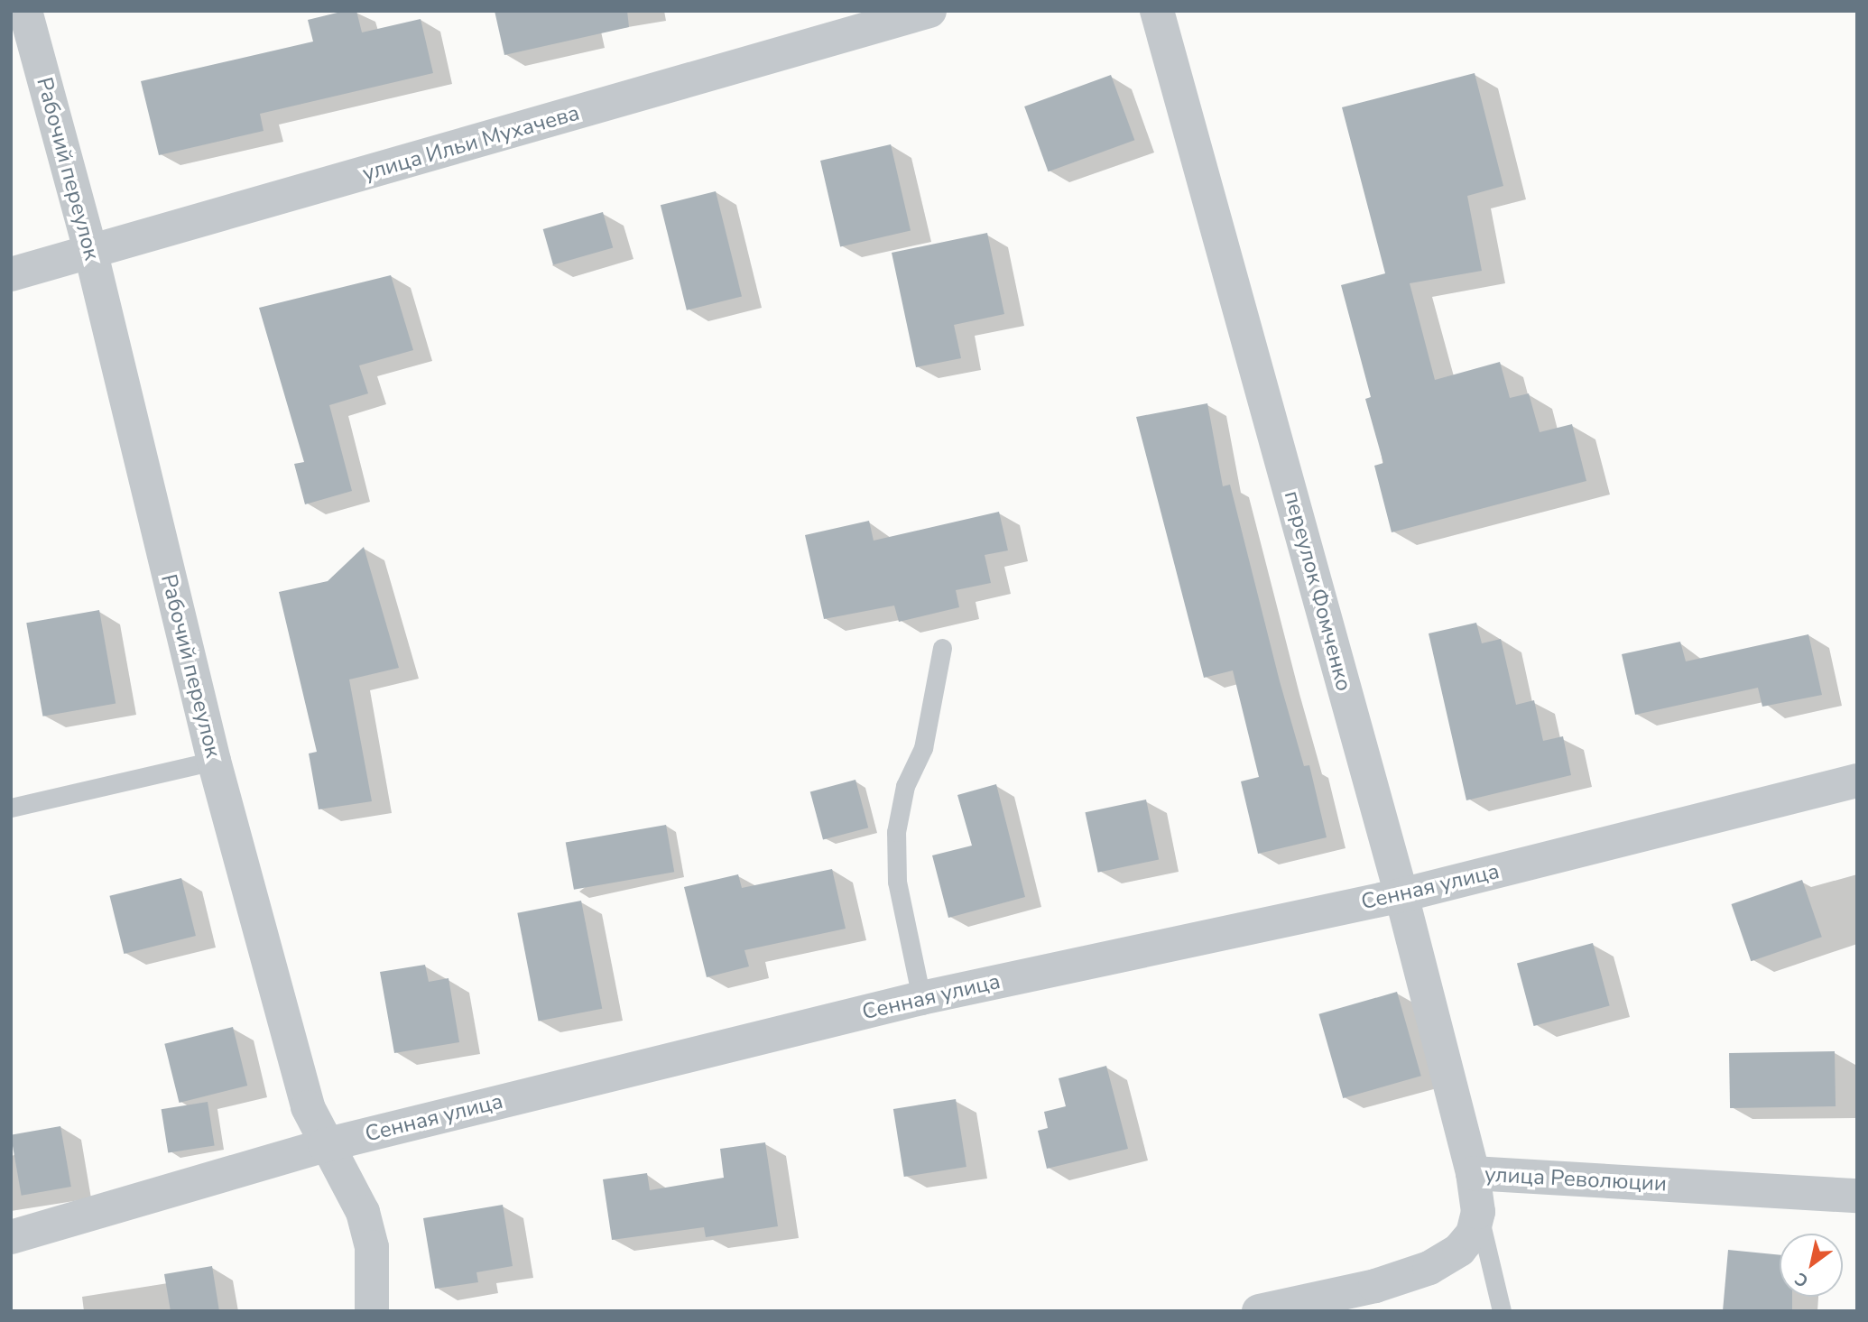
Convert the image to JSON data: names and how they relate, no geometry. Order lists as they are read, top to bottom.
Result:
{
  "streets": {
    "street": [
      "улица Ильи Мухачева",
      "Рабочий переулок",
      "переулок Фомченко",
      "Сенная улица",
      "улица Революции"
    ]
  },
  "crossings": [
    ["улица Ильи Мухачева", "Рабочий переулок"],
    ["Рабочий переулок", "Сенная улица"],
    ["переулок Фомченко", "Сенная улица"],
    ["переулок Фомченко", "улица Революции"]
  ],
  "north": "bottom left"
}
